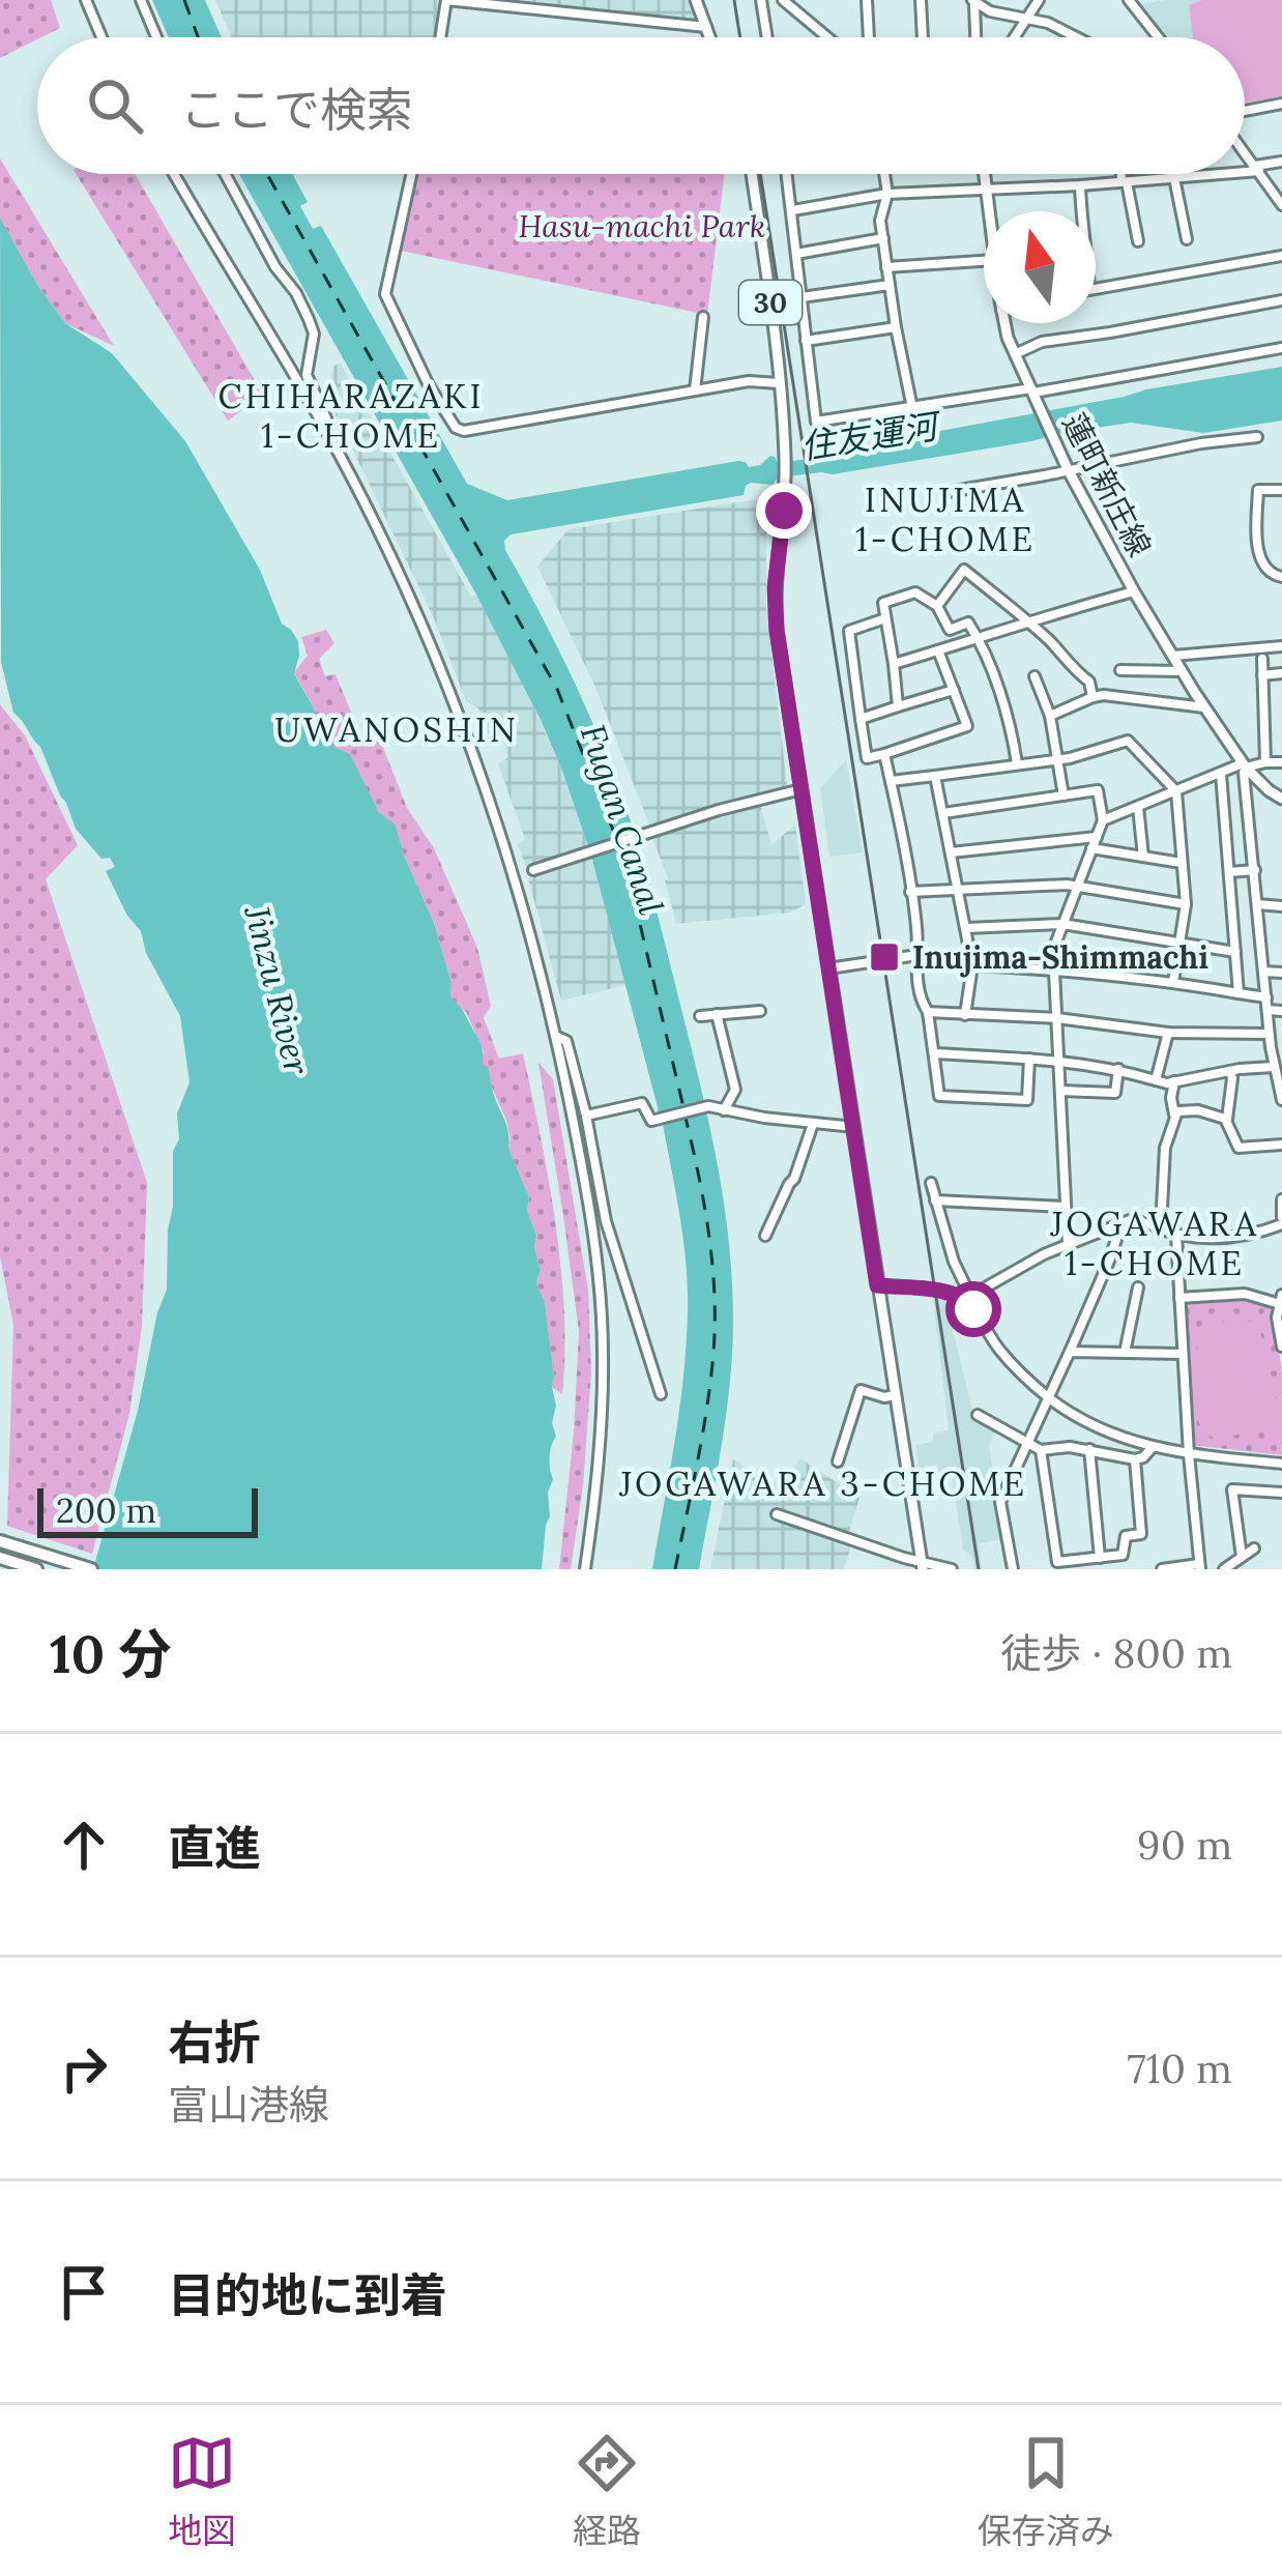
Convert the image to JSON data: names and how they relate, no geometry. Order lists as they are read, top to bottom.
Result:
{
  "streets": {
    "main road": ["30", "蓮町新庄線"]
  },
  "districts": [
    "CHIHARAZAKI 1-CHOME",
    "INUJIMA 1-CHOME",
    "UWANOSHIN",
    "JOGAWARA 1-CHOME",
    "JOGAWARA 3-CHOME"
  ],
  "water": ["住友運河", "Fugan Canal", "Jinzu River"],
  "parks": ["Hasu-machi Park"],
  "places": {
    "transit": ["Inujima-Shimmachi"]
  },
  "scale_bar": "200 m",
  "north": "top",
  "page": {
    "search": "ここで検索",
    "scale": "200 m",
    "heading": ["10 分", "徒歩 · 800 m"],
    "list": [
      ["直進", "90 m"],
      ["右折", "富山港線", "710 m"],
      "目的地に到着"
    ],
    "nav": ["地図", "経路", "保存済み"]
  }
}
